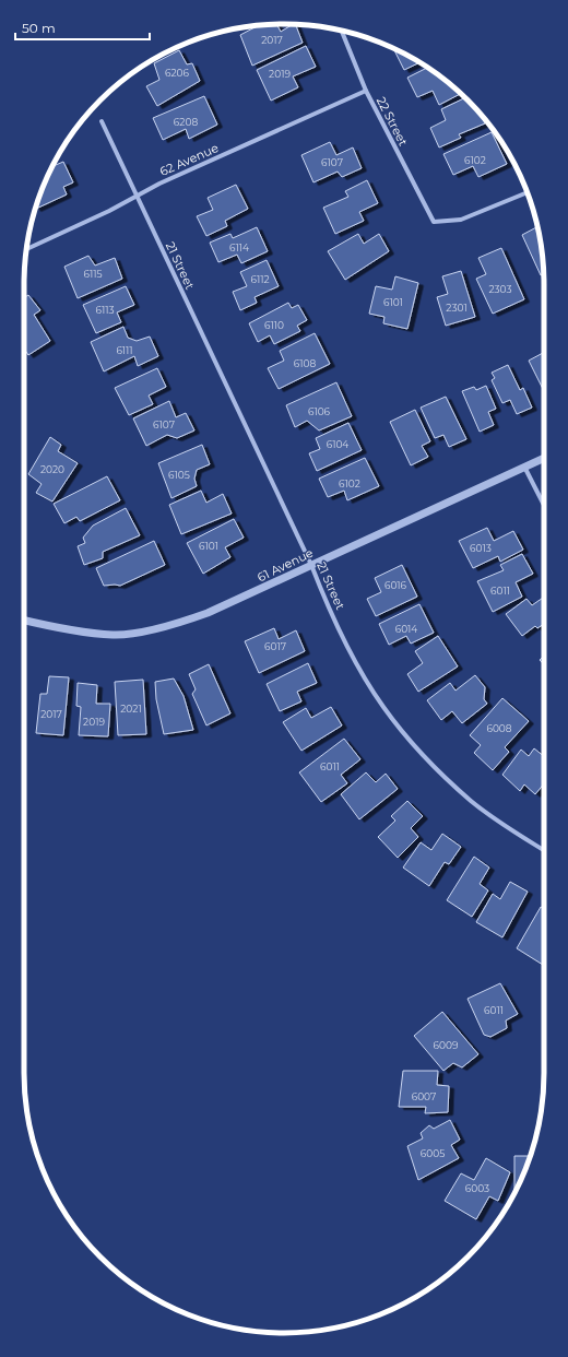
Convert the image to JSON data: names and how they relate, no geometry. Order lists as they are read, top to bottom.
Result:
{
  "streets": {
    "street": [
      "22 Street",
      "62 Avenue",
      "21 Street",
      "61 Avenue"
    ]
  },
  "crossings": [
    ["22 Street", "62 Avenue"],
    ["62 Avenue", "21 Street"],
    ["21 Street", "61 Avenue"]
  ],
  "house_numbers": [
    "2017",
    "6206",
    "2019",
    "6208",
    "6102",
    "6107",
    "6114",
    "6115",
    "6112",
    "2303",
    "6101",
    "2301",
    "6113",
    "6110",
    "6111",
    "6108",
    "6106",
    "6107",
    "6104",
    "2020",
    "6105",
    "6102",
    "6101",
    "6013",
    "6016",
    "6011",
    "6014",
    "6017",
    "2021",
    "2017",
    "2019",
    "6008",
    "6011",
    "6011",
    "6009",
    "6007",
    "6005",
    "6003"
  ],
  "scale_bar": "50 m"
}
